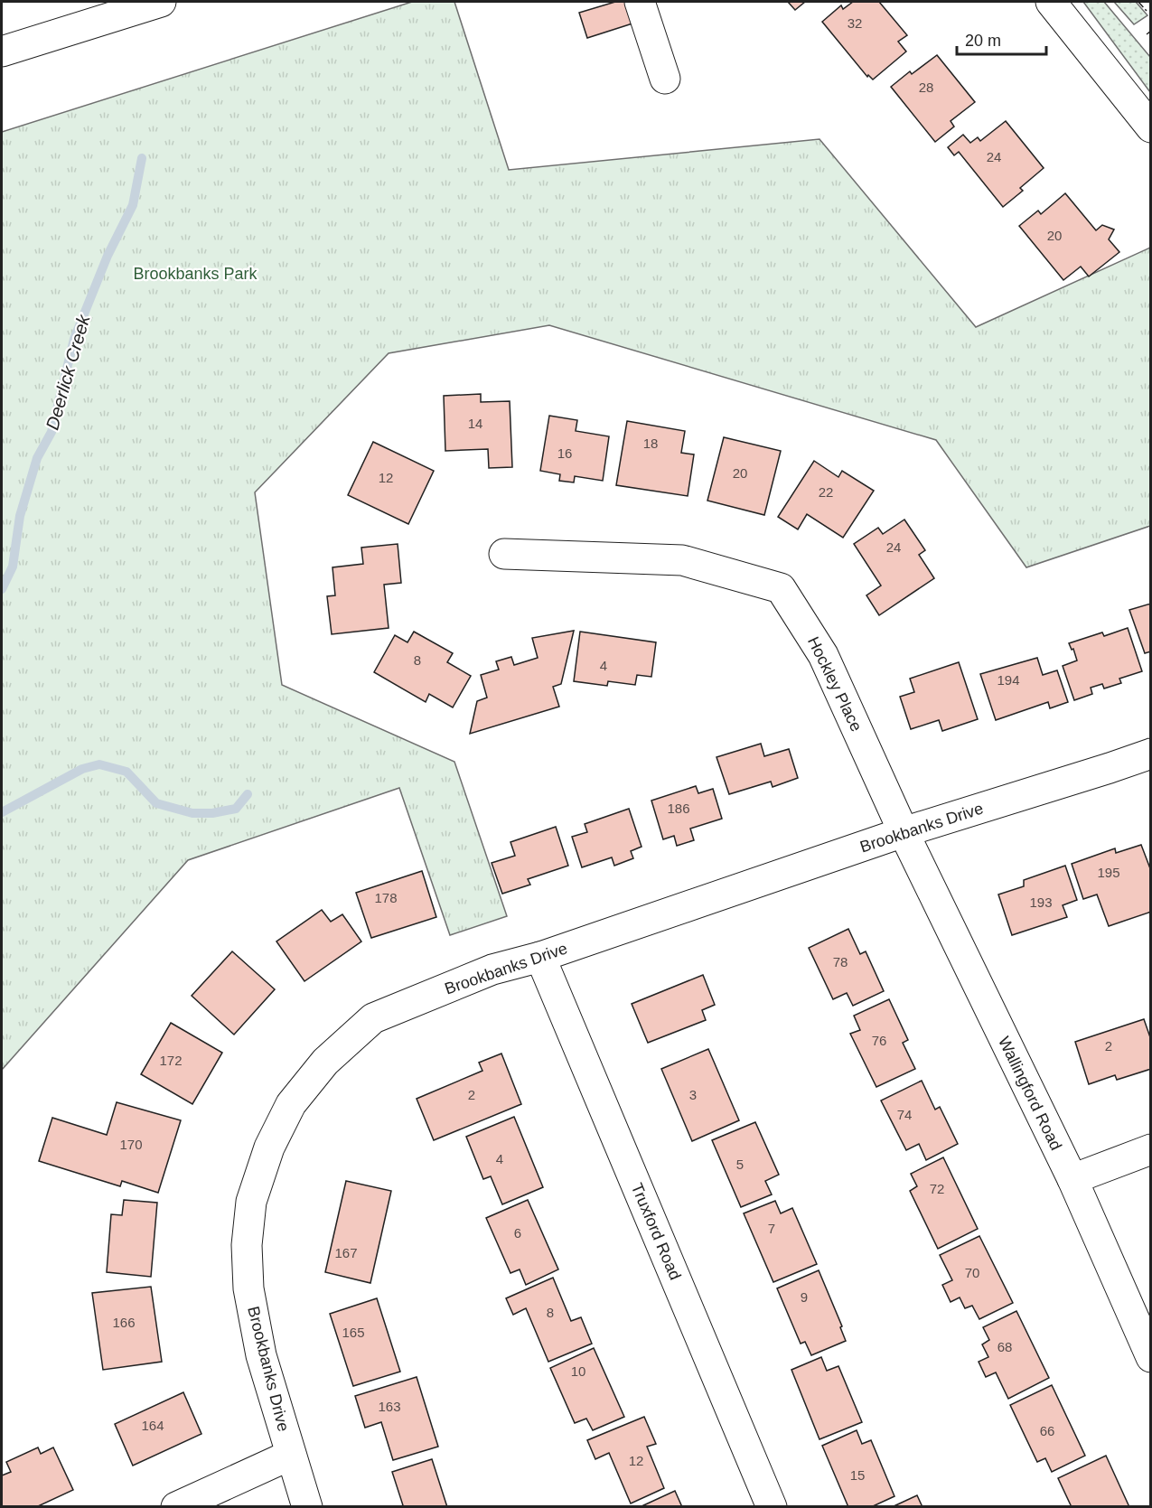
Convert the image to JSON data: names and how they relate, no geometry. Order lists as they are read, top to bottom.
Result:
{
  "streets": {
    "street": [
      "Hockley Place",
      "Brookbanks Drive",
      "Wallingford Road",
      "Truxford Road"
    ]
  },
  "crossings": [
    ["Hockley Place", "Brookbanks Drive"],
    ["Hockley Place", "Wallingford Road"],
    ["Brookbanks Drive", "Wallingford Road"],
    ["Brookbanks Drive", "Truxford Road"]
  ],
  "water": ["Deerlick Creek"],
  "parks": ["Brookbanks Park"],
  "house_numbers": [
    "32",
    "28",
    "24",
    "20",
    "14",
    "18",
    "16",
    "20",
    "12",
    "22",
    "24",
    "8",
    "4",
    "194",
    "186",
    "195",
    "178",
    "193",
    "78",
    "76",
    "2",
    "172",
    "2",
    "3",
    "74",
    "170",
    "4",
    "5",
    "72",
    "7",
    "6",
    "167",
    "70",
    "9",
    "8",
    "166",
    "165",
    "68",
    "10",
    "163",
    "164",
    "66",
    "12",
    "15"
  ],
  "scale_bar": "20 m"
}
